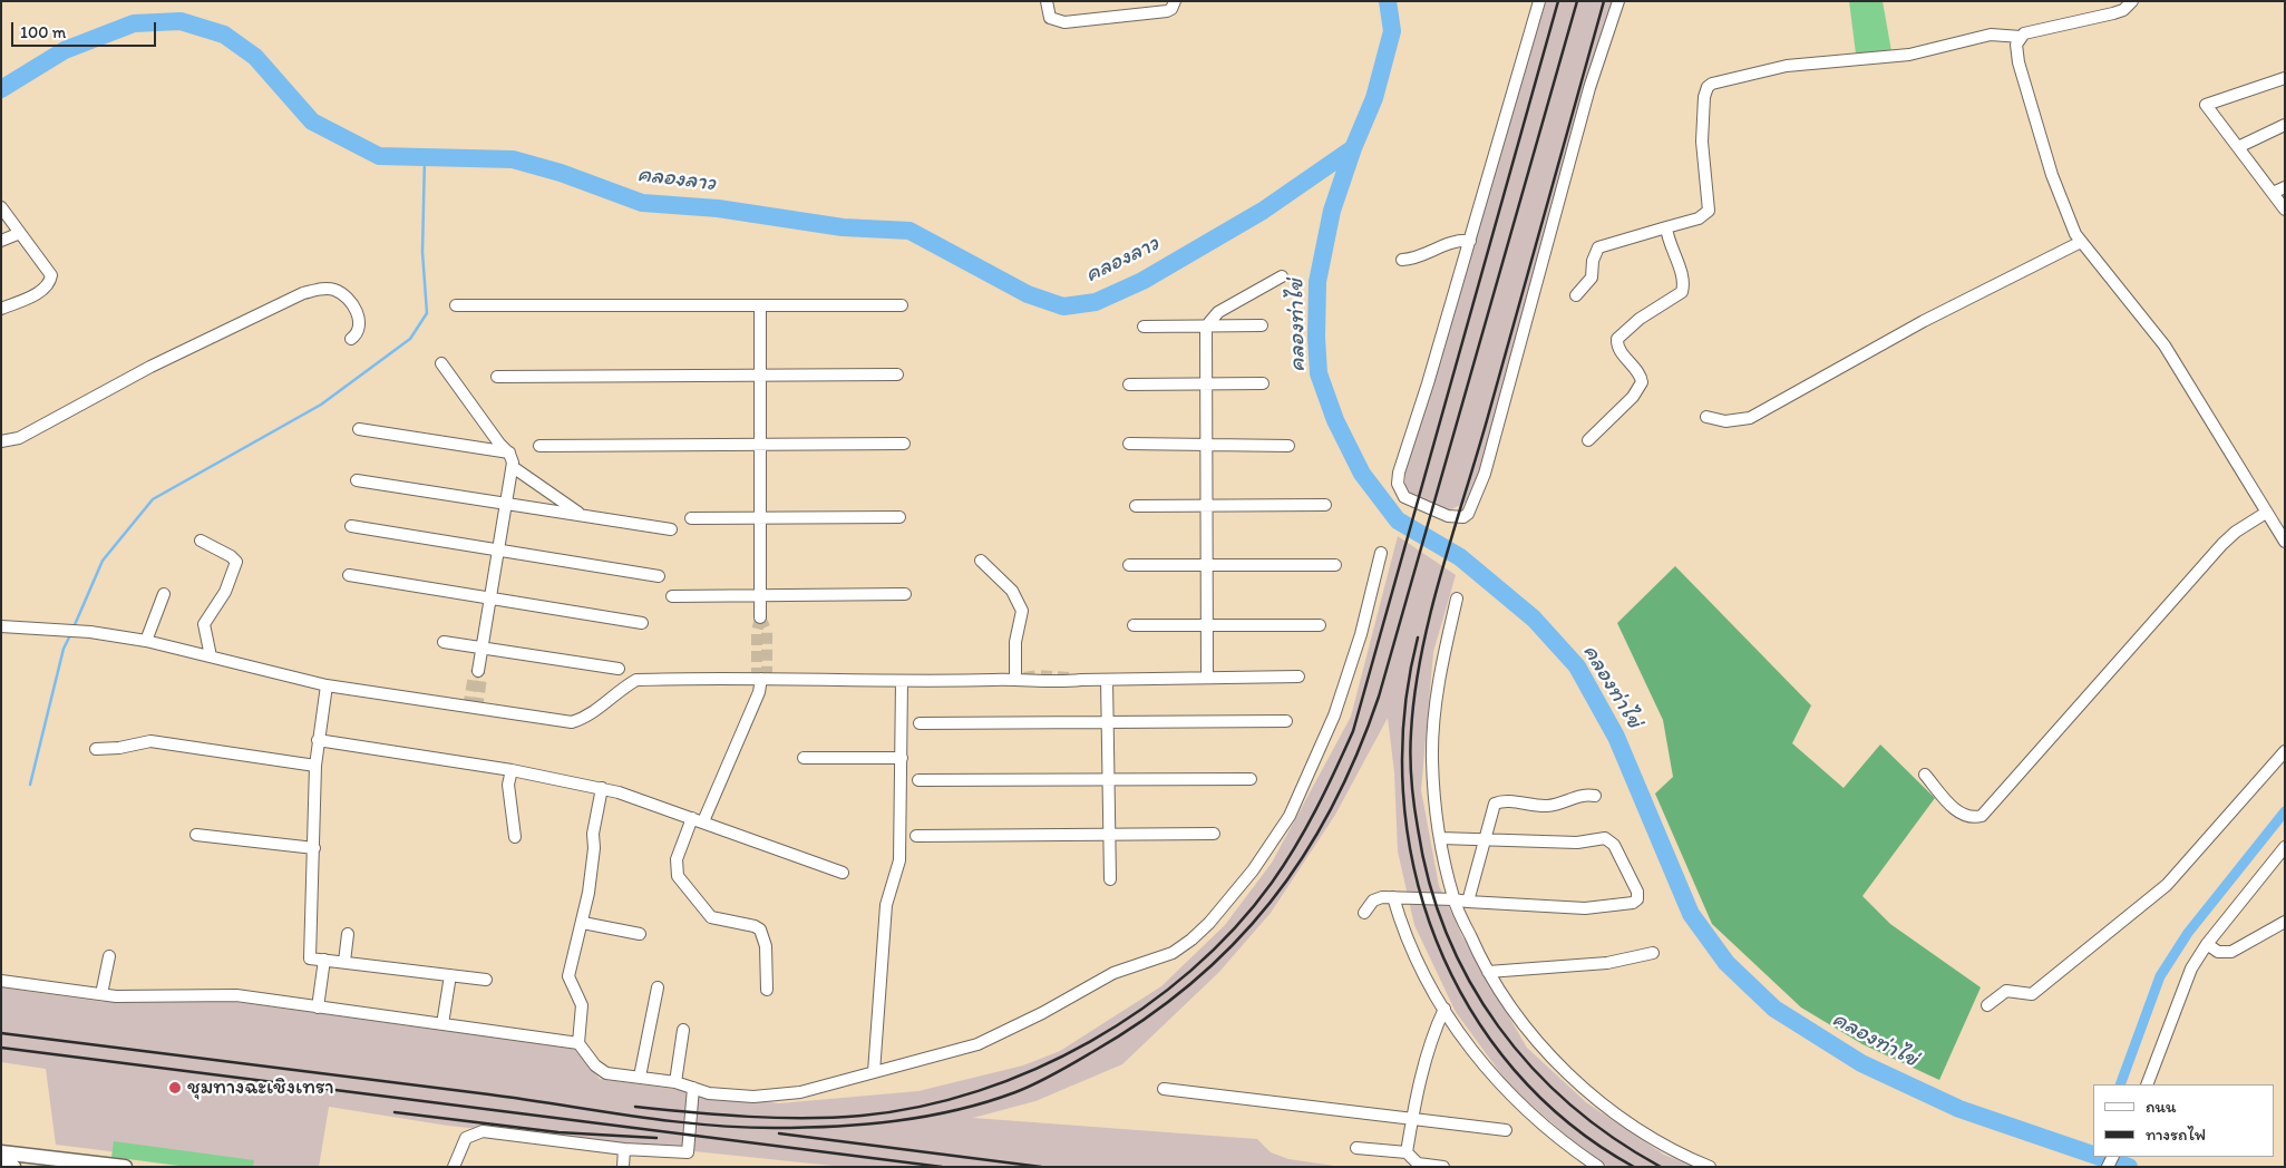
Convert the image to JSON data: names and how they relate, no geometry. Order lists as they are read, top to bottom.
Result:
{
  "water": ["คลองลาว", "คลองท่าไข่"],
  "places": ["ชุมทางฉะเชิงเทรา"],
  "legend": ["ถนน", "ทางรถไฟ"],
  "scale_bar": "100 m"
}
